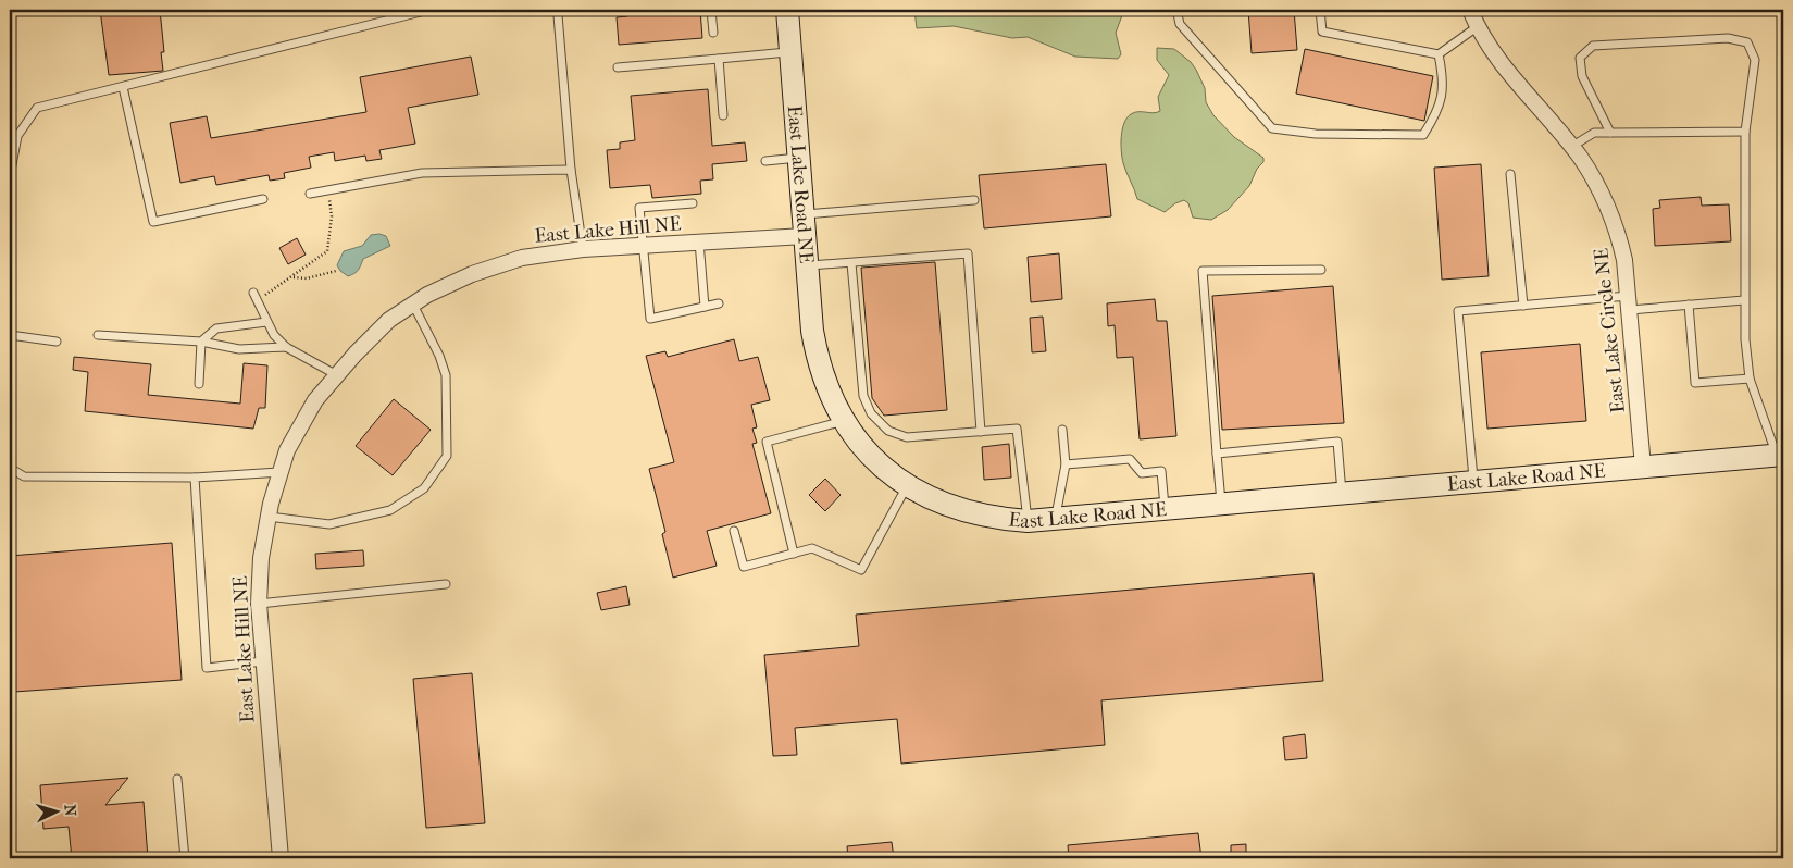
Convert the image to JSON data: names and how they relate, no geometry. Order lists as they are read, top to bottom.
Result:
{
  "streets": {
    "street": ["East Lake Road NE", "East Lake Hill NE", "East Lake Circle NE"]
  },
  "crossings": [
    ["East Lake Road NE", "East Lake Hill NE"],
    ["East Lake Road NE", "East Lake Circle NE"]
  ],
  "north": "right"
}
